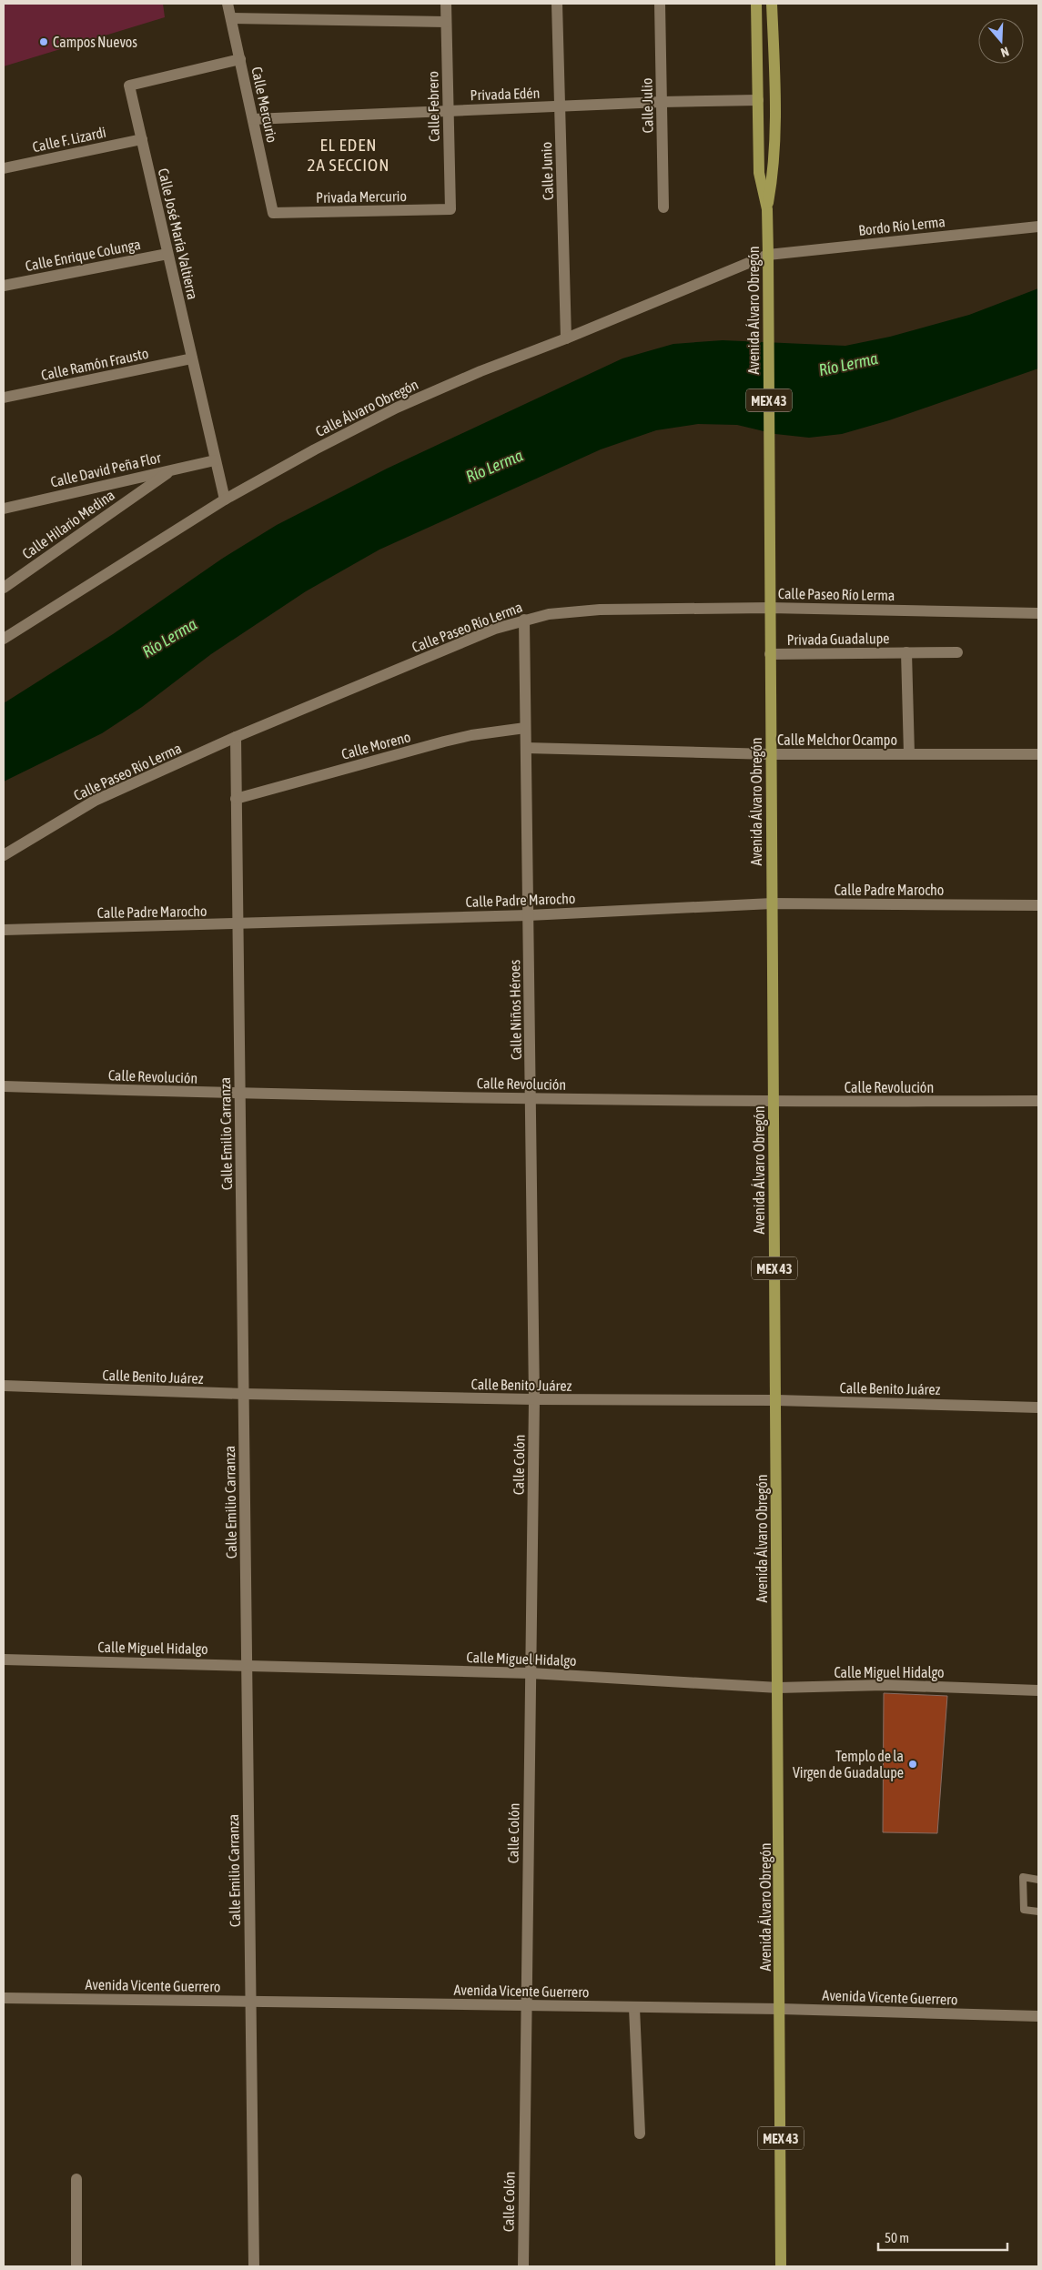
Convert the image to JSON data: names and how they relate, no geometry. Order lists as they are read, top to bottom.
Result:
{
  "streets": {
    "main road": ["Avenida Álvaro Obregón", "MEX 43"],
    "street": [
      "Privada Edén",
      "Calle Mercurio",
      "Calle Julio",
      "Calle Febrero",
      "Calle F. Lizardi",
      "Calle Junio",
      "Privada Mercurio",
      "Bordo Río Lerma",
      "Calle José María Valtierra",
      "Calle Enrique Colunga",
      "Calle Ramón Frausto",
      "Calle Álvaro Obregón",
      "Calle David Peña Flor",
      "Calle Hilario Medina",
      "Calle Paseo Río Lerma",
      "Privada Guadalupe",
      "Calle Melchor Ocampo",
      "Calle Moreno",
      "Calle Padre Marocho",
      "Calle Niños Héroes",
      "Calle Revolución",
      "Calle Emilio Carranza",
      "Calle Benito Juárez",
      "Calle Colón",
      "Calle Miguel Hidalgo",
      "Avenida Vicente Guerrero"
    ]
  },
  "crossings": [
    ["Privada Edén", "Calle Mercurio"],
    ["Privada Edén", "Calle Julio"],
    ["Privada Edén", "Calle Febrero"],
    ["Privada Edén", "Calle Junio"],
    ["Privada Edén", "Avenida Álvaro Obregón"],
    ["Calle Mercurio", "Privada Mercurio"],
    ["Calle Mercurio", "Calle José María Valtierra"],
    ["Calle Febrero", "Privada Mercurio"],
    ["Calle F. Lizardi", "Calle José María Valtierra"],
    ["Calle Junio", "Calle Álvaro Obregón"],
    ["Bordo Río Lerma", "Avenida Álvaro Obregón"],
    ["Bordo Río Lerma", "Calle Álvaro Obregón"],
    ["Calle José María Valtierra", "Calle Enrique Colunga"],
    ["Calle José María Valtierra", "Calle Ramón Frausto"],
    ["Calle José María Valtierra", "Calle Álvaro Obregón"],
    ["Calle José María Valtierra", "Calle David Peña Flor"],
    ["Avenida Álvaro Obregón", "Calle Álvaro Obregón"],
    ["Avenida Álvaro Obregón", "Calle Paseo Río Lerma"],
    ["Avenida Álvaro Obregón", "Privada Guadalupe"],
    ["Avenida Álvaro Obregón", "Calle Melchor Ocampo"],
    ["Avenida Álvaro Obregón", "Calle Padre Marocho"],
    ["Avenida Álvaro Obregón", "Calle Revolución"],
    ["Avenida Álvaro Obregón", "Calle Benito Juárez"],
    ["Avenida Álvaro Obregón", "Calle Miguel Hidalgo"],
    ["Avenida Álvaro Obregón", "Avenida Vicente Guerrero"],
    ["Calle David Peña Flor", "Calle Hilario Medina"],
    ["Calle Paseo Río Lerma", "Calle Niños Héroes"],
    ["Calle Paseo Río Lerma", "Calle Emilio Carranza"],
    ["Privada Guadalupe", "Calle Melchor Ocampo"],
    ["Calle Melchor Ocampo", "Calle Niños Héroes"],
    ["Calle Moreno", "Calle Niños Héroes"],
    ["Calle Moreno", "Calle Emilio Carranza"],
    ["Calle Padre Marocho", "Calle Niños Héroes"],
    ["Calle Padre Marocho", "Calle Emilio Carranza"],
    ["Calle Niños Héroes", "Calle Revolución"],
    ["Calle Niños Héroes", "Calle Benito Juárez"],
    ["Calle Niños Héroes", "Calle Colón"],
    ["Calle Revolución", "Calle Emilio Carranza"],
    ["Calle Emilio Carranza", "Calle Benito Juárez"],
    ["Calle Emilio Carranza", "Calle Miguel Hidalgo"],
    ["Calle Emilio Carranza", "Avenida Vicente Guerrero"],
    ["Calle Benito Juárez", "Calle Colón"],
    ["Calle Colón", "Calle Miguel Hidalgo"],
    ["Calle Colón", "Avenida Vicente Guerrero"]
  ],
  "districts": ["EL EDEN 2A SECCION"],
  "water": ["Río Lerma"],
  "places": ["Campos Nuevos", "Templo de la Virgen de Guadalupe"],
  "scale_bar": "50 m",
  "north": "bottom"
}
